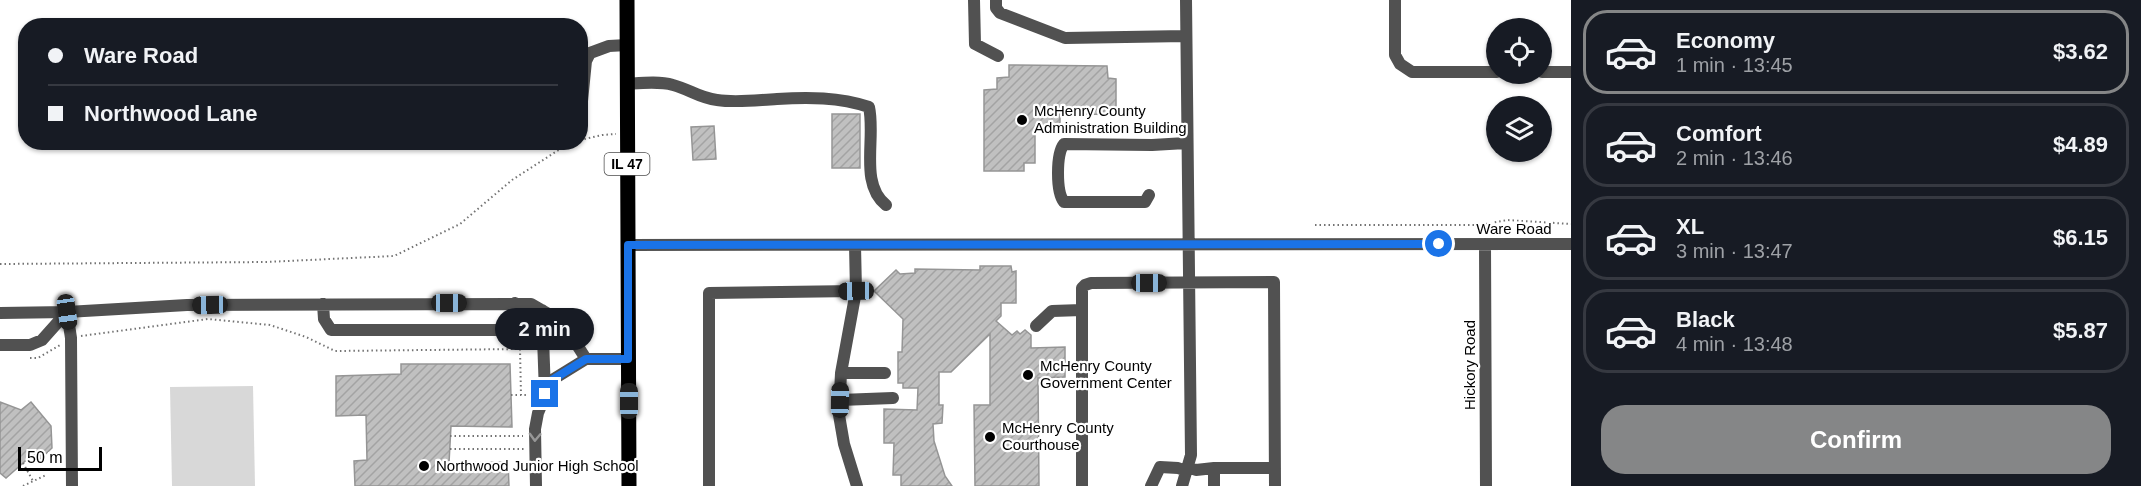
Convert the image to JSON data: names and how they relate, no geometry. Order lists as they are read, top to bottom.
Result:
{
  "streets": {
    "main road": ["IL 47"],
    "street": ["Ware Road", "Hickory Road"]
  },
  "crossings": [
    ["IL 47", "Ware Road"],
    ["Ware Road", "Hickory Road"]
  ],
  "places": [
    "McHenry County Administration Building",
    "McHenry County Government Center",
    "McHenry County Courthouse",
    "Northwood Junior High School"
  ],
  "scale_bar": "50 m",
  "page": {
    "list": [
      {
        "name": "Economy",
        "note": "1 min · 13:45",
        "value": "$3.62"
      },
      {
        "name": "Comfort",
        "note": "2 min · 13:46",
        "value": "$4.89"
      },
      {
        "name": "XL",
        "note": "3 min · 13:47",
        "value": "$6.15"
      },
      {
        "name": "Black",
        "note": "4 min · 13:48",
        "value": "$5.87"
      }
    ],
    "banner": ["Ware Road", "Northwood Lane"],
    "bubble": "2 min",
    "buttons": "Confirm",
    "scale": "50 m"
  }
}
